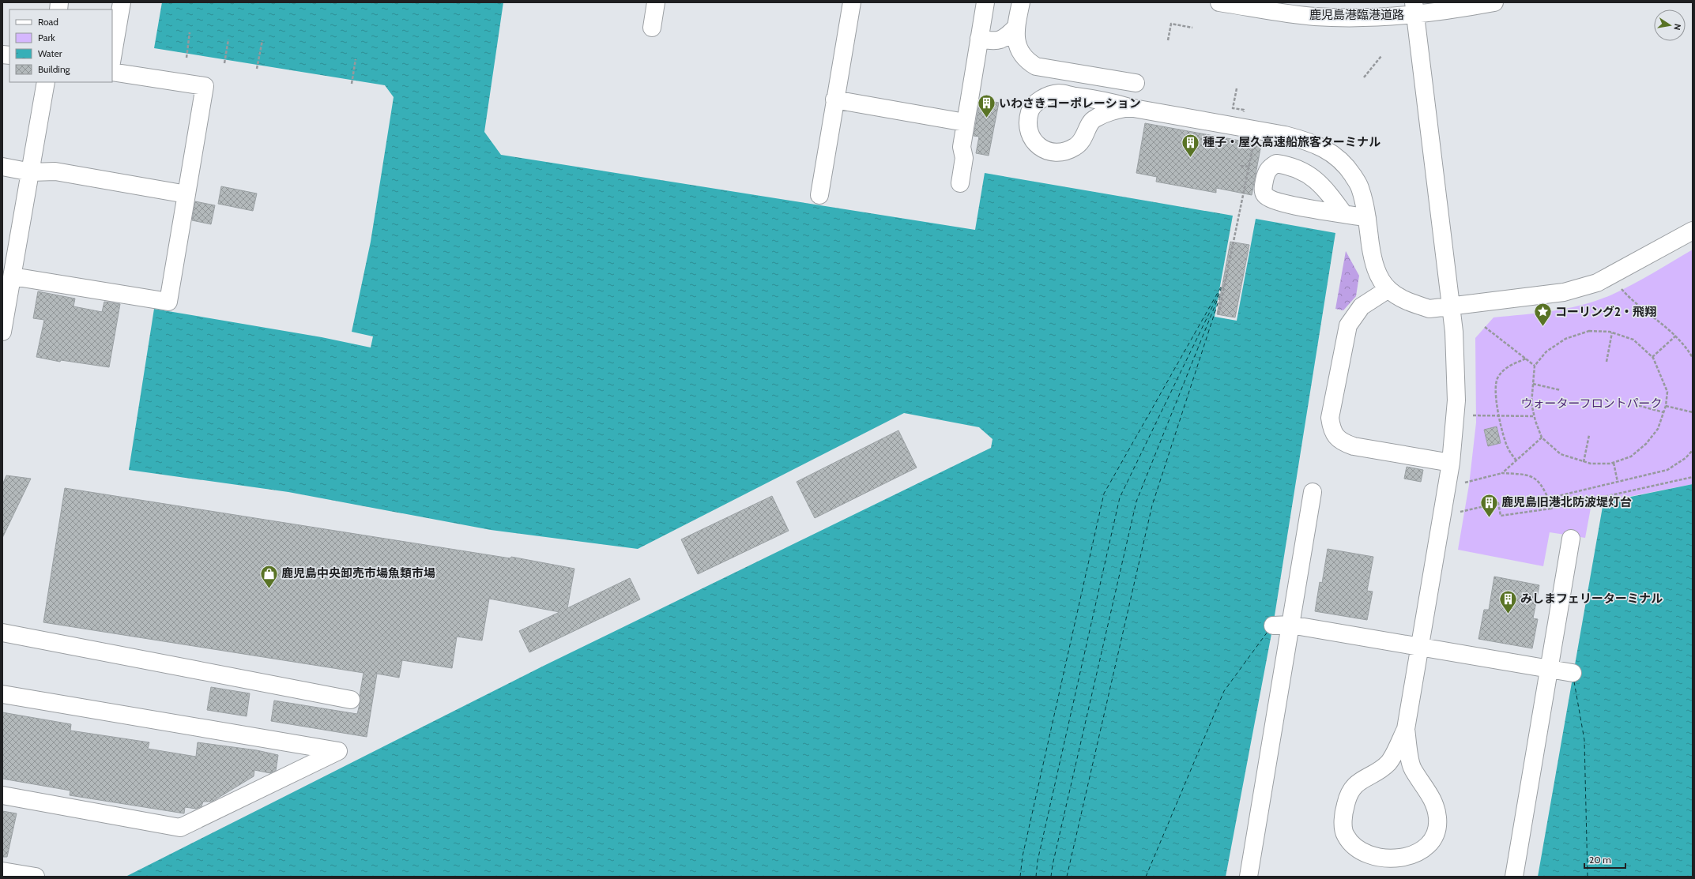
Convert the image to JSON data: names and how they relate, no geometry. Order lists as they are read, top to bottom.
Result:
{
  "streets": {
    "street": ["鹿児島港臨港道路"]
  },
  "parks": ["ウォーターフロントパーク"],
  "places": {
    "building": [
      "いわさきコーポレーション",
      "種子・屋久高速船旅客ターミナル",
      "鹿児島旧港北防波堤灯台",
      "みしまフェリーターミナル"
    ],
    "place": ["コーリング2・飛翔"],
    "shop": ["鹿児島中央卸売市場魚類市場"]
  },
  "legend": [
    "Road",
    "Park",
    "Water",
    "Building"
  ],
  "scale_bar": "20 m",
  "north": "right"
}
